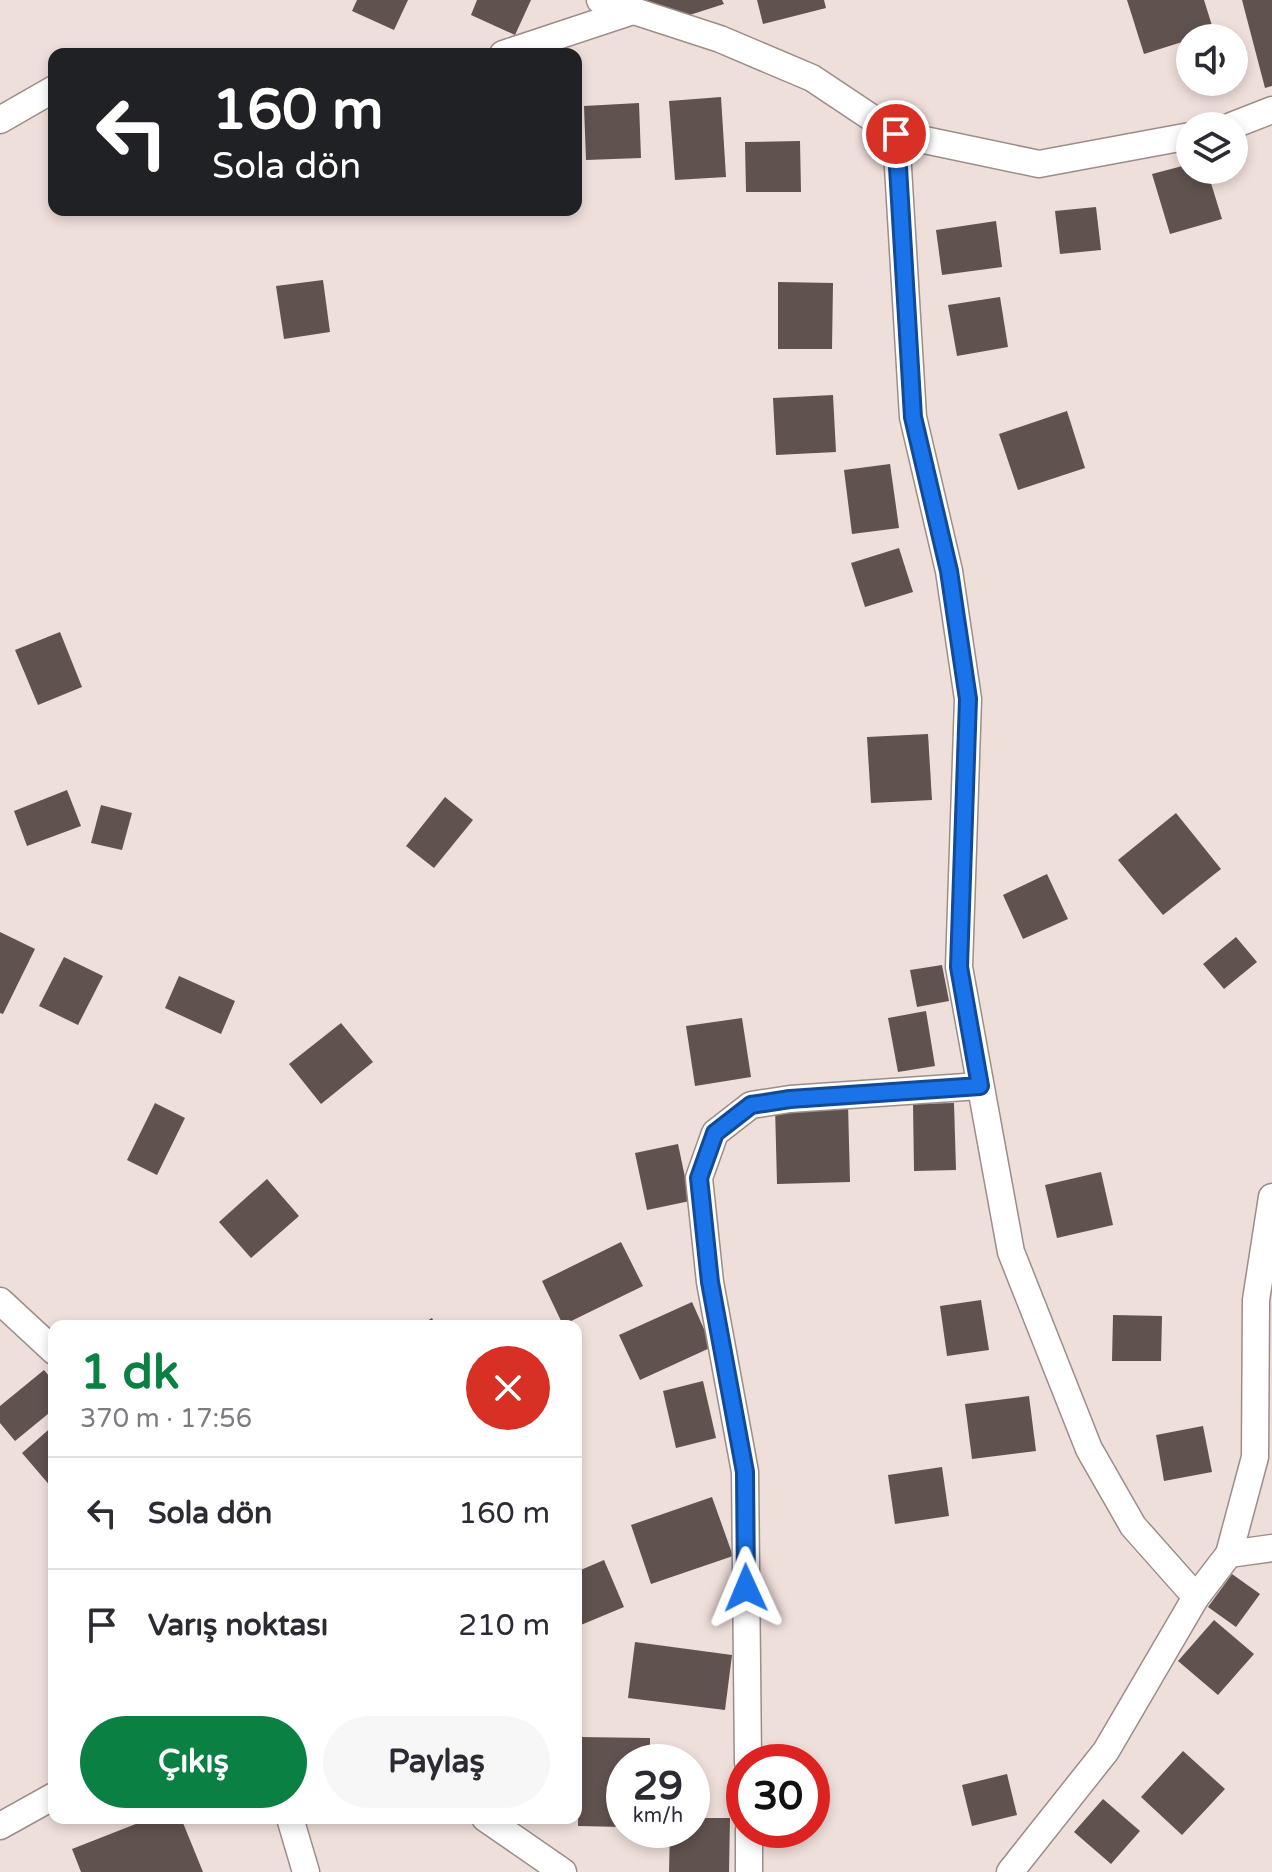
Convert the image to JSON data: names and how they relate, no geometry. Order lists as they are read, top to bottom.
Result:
{
  "page": {
    "turn": ["160 m", "Sola dön"],
    "heading": ["1 dk", "370 m · 17:56"],
    "list": [
      {
        "name": "Sola dön",
        "value": "160 m"
      },
      {
        "name": "Varış noktası",
        "value": "210 m"
      }
    ],
    "buttons": ["Çıkış", "Paylaş"],
    "speed": "29 km/h",
    "limit": "30"
  }
}
